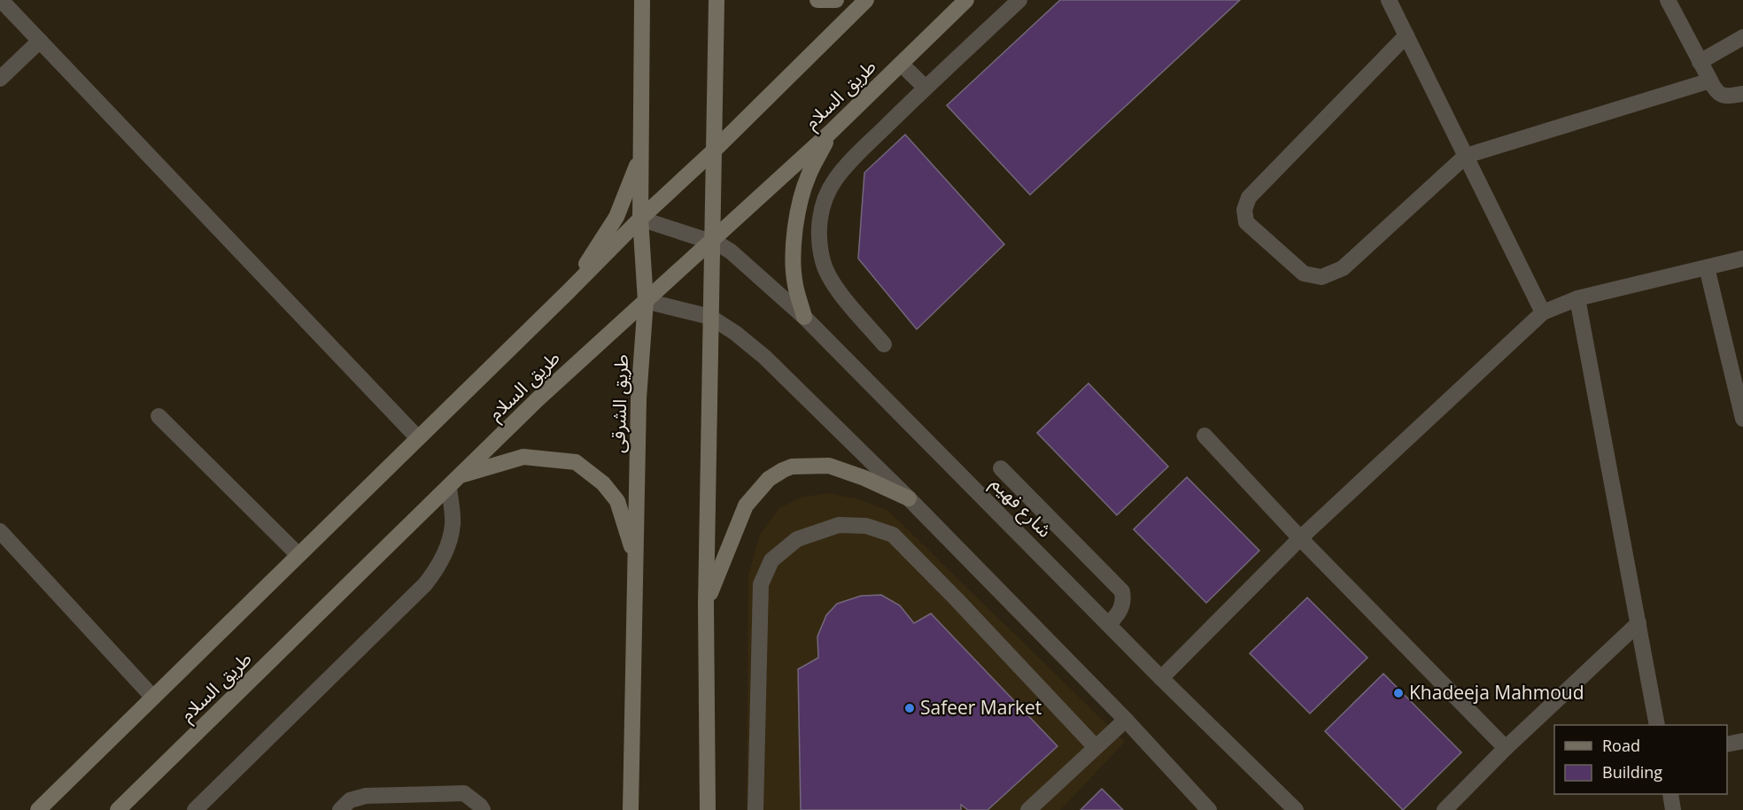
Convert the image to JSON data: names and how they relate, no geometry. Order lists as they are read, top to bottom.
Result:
{
  "streets": {
    "main road": ["طريق السلام", "طريق الشرقى"],
    "street": ["شارع فهيم"]
  },
  "crossings": [
    ["طريق السلام", "طريق الشرقى"],
    ["طريق السلام", "شارع فهيم"],
    ["طريق الشرقى", "شارع فهيم"]
  ],
  "places": ["Khadeeja Mahmoud", "Safeer Market"],
  "legend": ["Road", "Building"]
}
